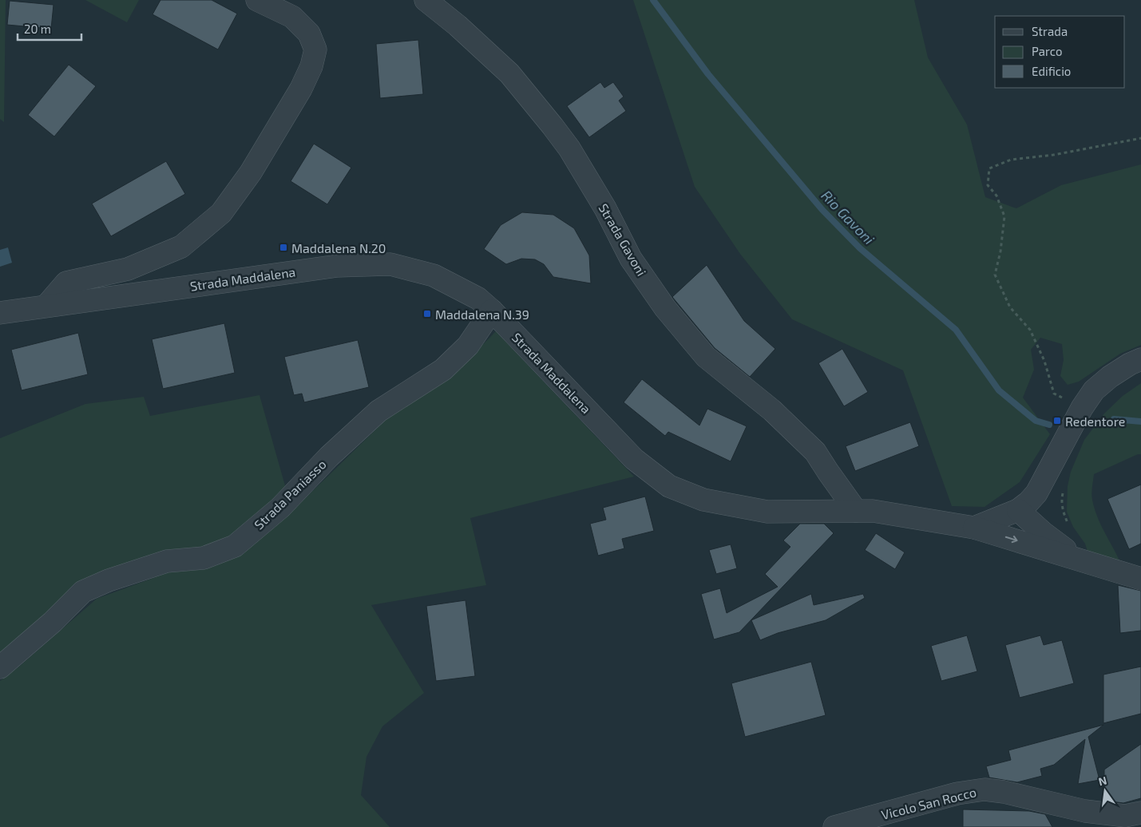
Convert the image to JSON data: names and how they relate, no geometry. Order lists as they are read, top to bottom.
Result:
{
  "streets": {
    "street": [
      "Strada Gavoni",
      "Strada Maddalena",
      "Strada Paniasso",
      "Vicolo San Rocco"
    ]
  },
  "crossings": [
    ["Strada Gavoni", "Strada Maddalena"],
    ["Strada Maddalena", "Strada Paniasso"]
  ],
  "water": ["Rio Gavoni"],
  "places": {
    "transit": ["Maddalena N.20", "Maddalena N.39", "Redentore"]
  },
  "legend": ["Strada", "Parco", "Edificio"],
  "scale_bar": "20 m",
  "north": "top"
}
